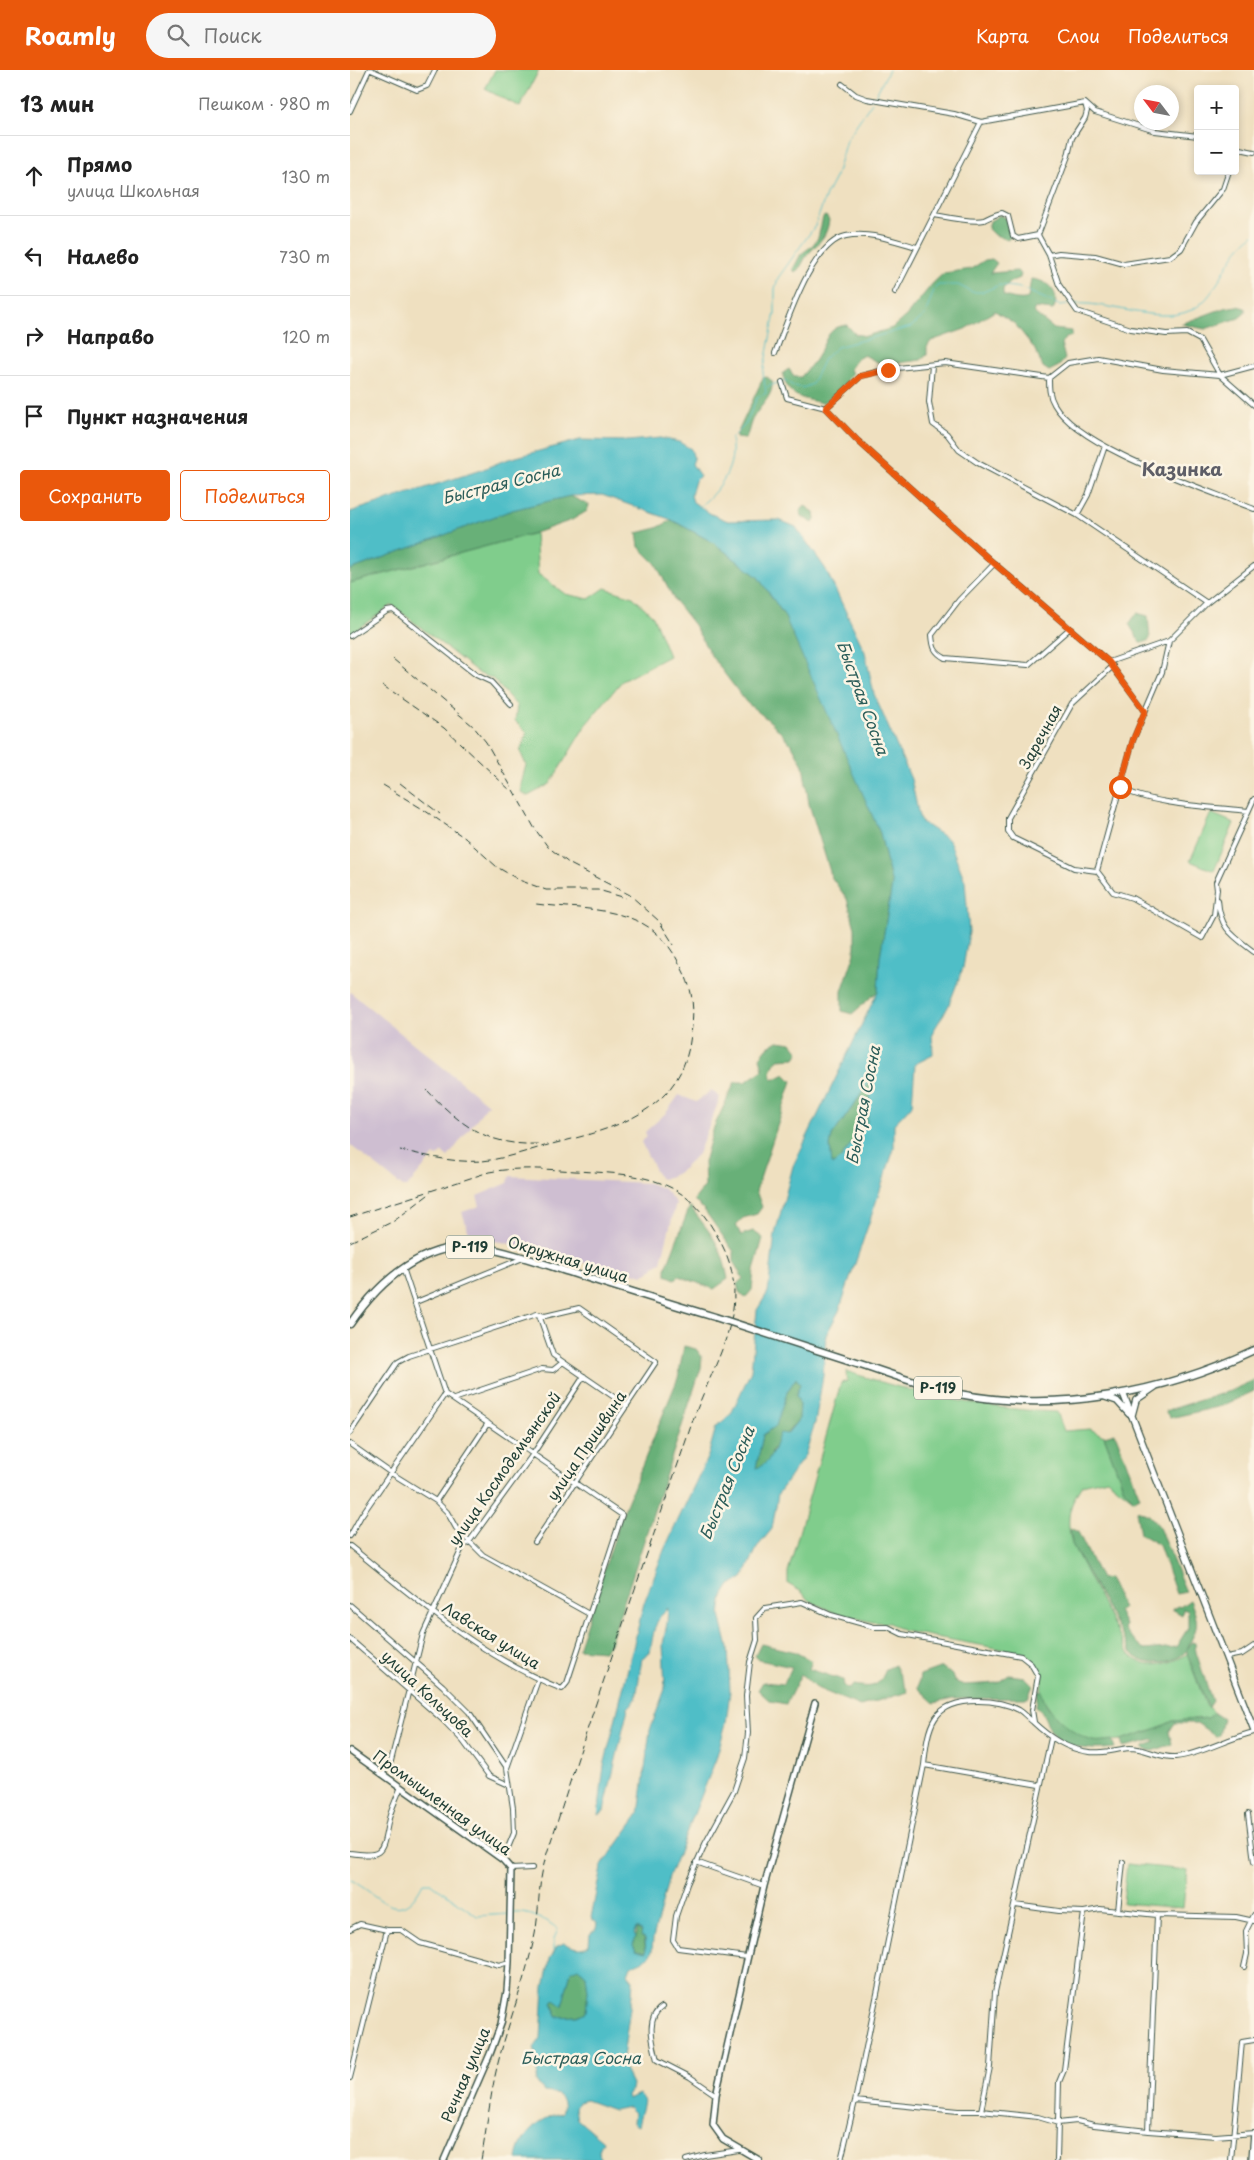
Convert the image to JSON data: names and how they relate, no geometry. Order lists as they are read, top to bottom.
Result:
{
  "streets": {
    "highway": ["Р-119", "Окружная улица"],
    "street": [
      "Заречная",
      "улица Пришвина",
      "улица Космодемьянской",
      "Лавская улица",
      "улица Кольцова",
      "Промышленная улица",
      "Речная улица"
    ]
  },
  "crossings": [
    ["Р-119", "Окружная улица"],
    ["улица Космодемьянской", "Лавская улица"],
    ["улица Космодемьянской", "улица Кольцова"],
    ["улица Космодемьянской", "Промышленная улица"],
    ["Промышленная улица", "Речная улица"]
  ],
  "districts": ["Казинка"],
  "water": ["Быстрая Сосна"],
  "north": "top left",
  "page": {
    "header": "Roamly",
    "search": "Поиск",
    "nav": ["Карта", "Слои", "Поделиться"],
    "heading": ["13 мин", "Пешком · 980 m"],
    "map_buttons": ["+", "−"],
    "list": [
      ["Прямо", "улица Школьная", "130 m"],
      ["Налево", "730 m"],
      ["Направо", "120 m"],
      "Пункт назначения"
    ],
    "buttons": ["Сохранить", "Поделиться"]
  }
}
